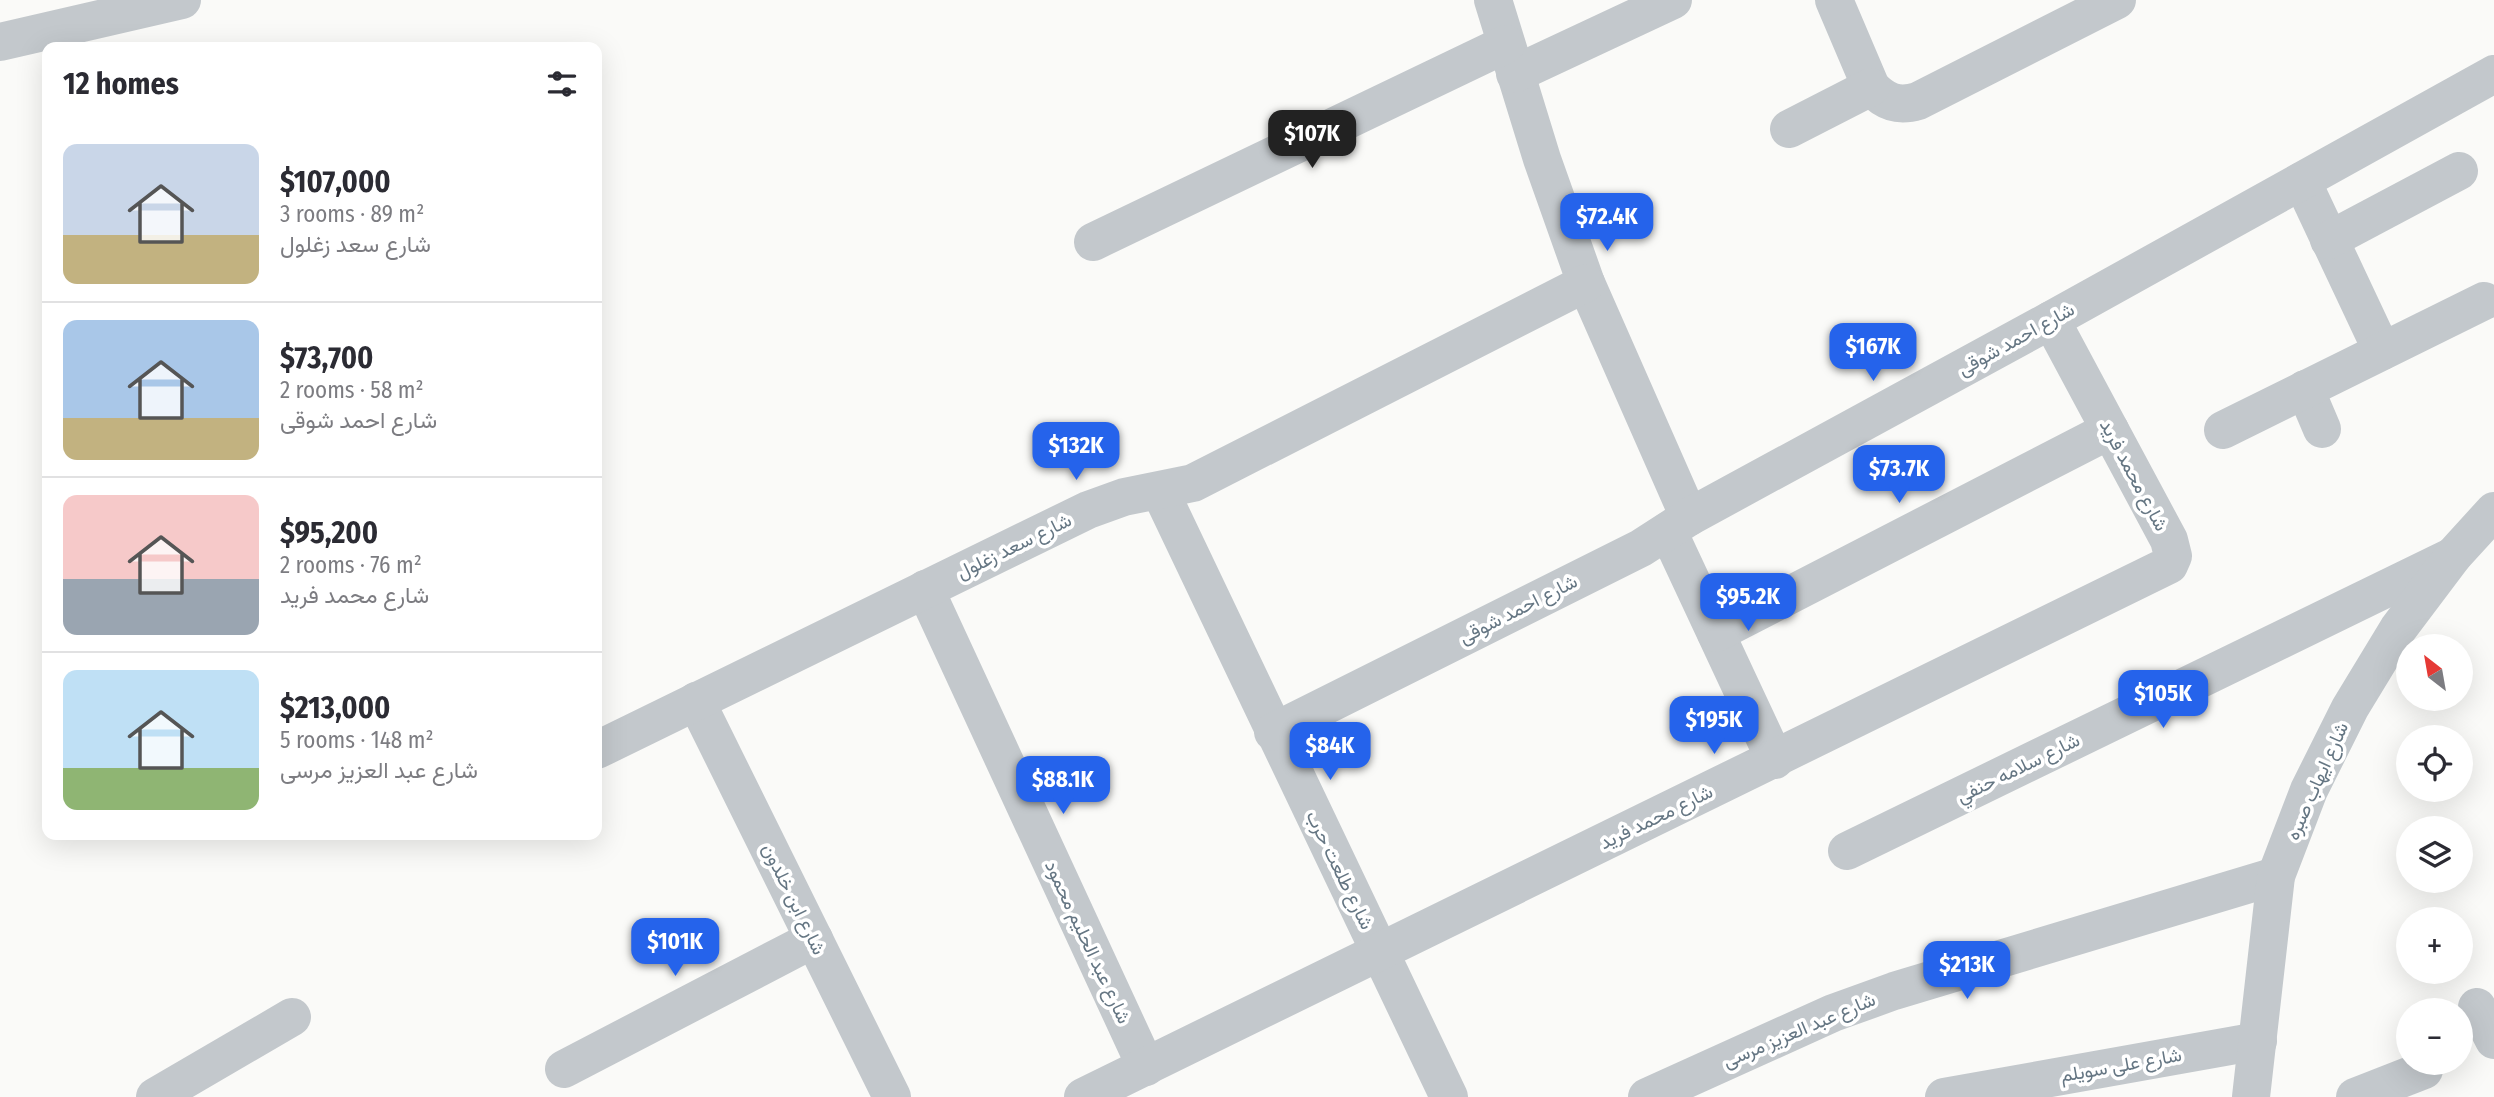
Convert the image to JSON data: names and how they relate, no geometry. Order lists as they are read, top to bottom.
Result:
{
  "streets": {
    "street": [
      "شارع احمد شوقى",
      "شارع محمد فريد",
      "شارع سعد زغلول",
      "شارع سلامه حنفي",
      "شارع ايهاب صبره",
      "شارع طلعت حرب",
      "شارع ابن خلدون",
      "شارع عبد الحليم محمود",
      "شارع عبد العزيز مرسى",
      "شارع على سويلم"
    ]
  },
  "crossings": [
    ["شارع احمد شوقى", "شارع محمد فريد"],
    ["شارع احمد شوقى", "شارع طلعت حرب"],
    ["شارع محمد فريد", "شارع طلعت حرب"],
    ["شارع محمد فريد", "شارع عبد الحليم محمود"],
    ["شارع سعد زغلول", "شارع طلعت حرب"],
    ["شارع سعد زغلول", "شارع ابن خلدون"],
    ["شارع سعد زغلول", "شارع عبد الحليم محمود"],
    ["شارع سلامه حنفي", "شارع ايهاب صبره"],
    ["شارع ايهاب صبره", "شارع عبد العزيز مرسى"],
    ["شارع ايهاب صبره", "شارع على سويلم"]
  ],
  "north": "top left",
  "page": {
    "heading": "12 homes",
    "price": [
      "$107K",
      "$72.4K",
      "$167K",
      "$132K",
      "$73.7K",
      "$95.2K",
      "$105K",
      "$195K",
      "$84K",
      "$88.1K",
      "$101K",
      "$213K"
    ],
    "list": [
      {
        "name": "$107,000",
        "note": "3 rooms · 89 m² · شارع سعد زغلول"
      },
      {
        "name": "$73,700",
        "note": "2 rooms · 58 m² · شارع احمد شوقى"
      },
      {
        "name": "$95,200",
        "note": "2 rooms · 76 m² · شارع محمد فريد"
      },
      {
        "name": "$213,000",
        "note": "5 rooms · 148 m² · شارع عبد العزيز مرسى"
      }
    ],
    "map_buttons": ["+", "−"]
  }
}
